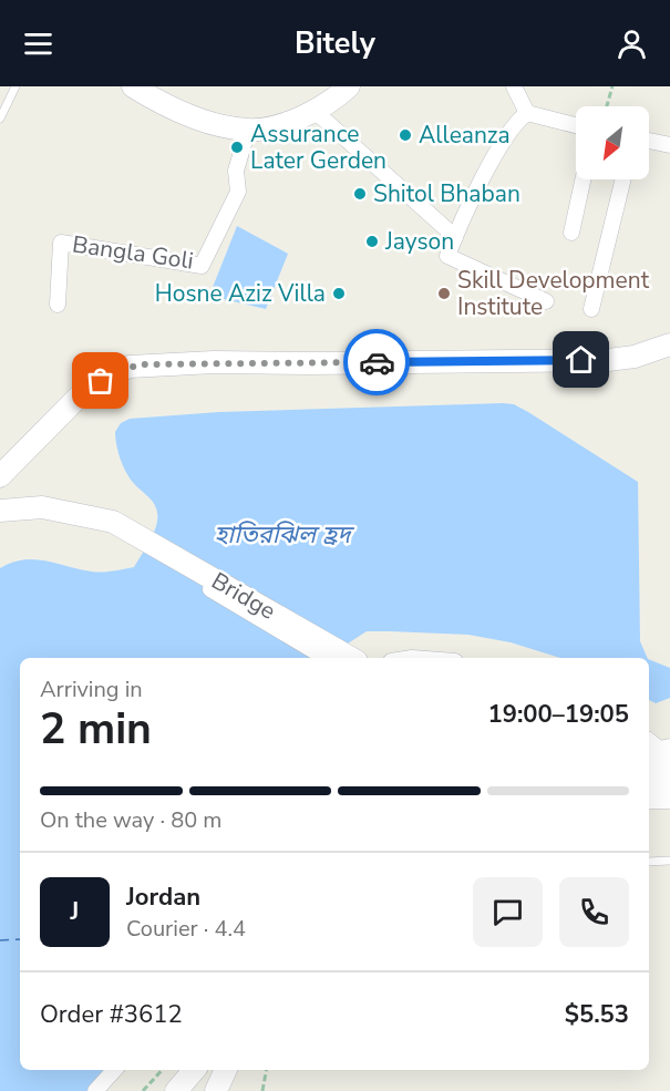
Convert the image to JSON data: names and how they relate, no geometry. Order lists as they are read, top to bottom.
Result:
{
  "streets": {
    "main road": ["Bridge"],
    "street": ["Bangla Goli"]
  },
  "water": ["হাতিরঝিল হ্রদ"],
  "places": [
    "Alleanza",
    "Assurance Later Gerden",
    "Shitol Bhaban",
    "Jayson",
    "Hosne Aziz Villa",
    "Skill Development Institute"
  ],
  "north": "bottom left",
  "page": {
    "header": "Bitely",
    "heading": ["2 min", "Arriving in", "19:00–19:05"],
    "panel": [
      "Jordan",
      "Courier · 4.4",
      "Order #3612",
      "$5.53"
    ],
    "bar": "On the way · 80 m",
    "round": "J"
  }
}
